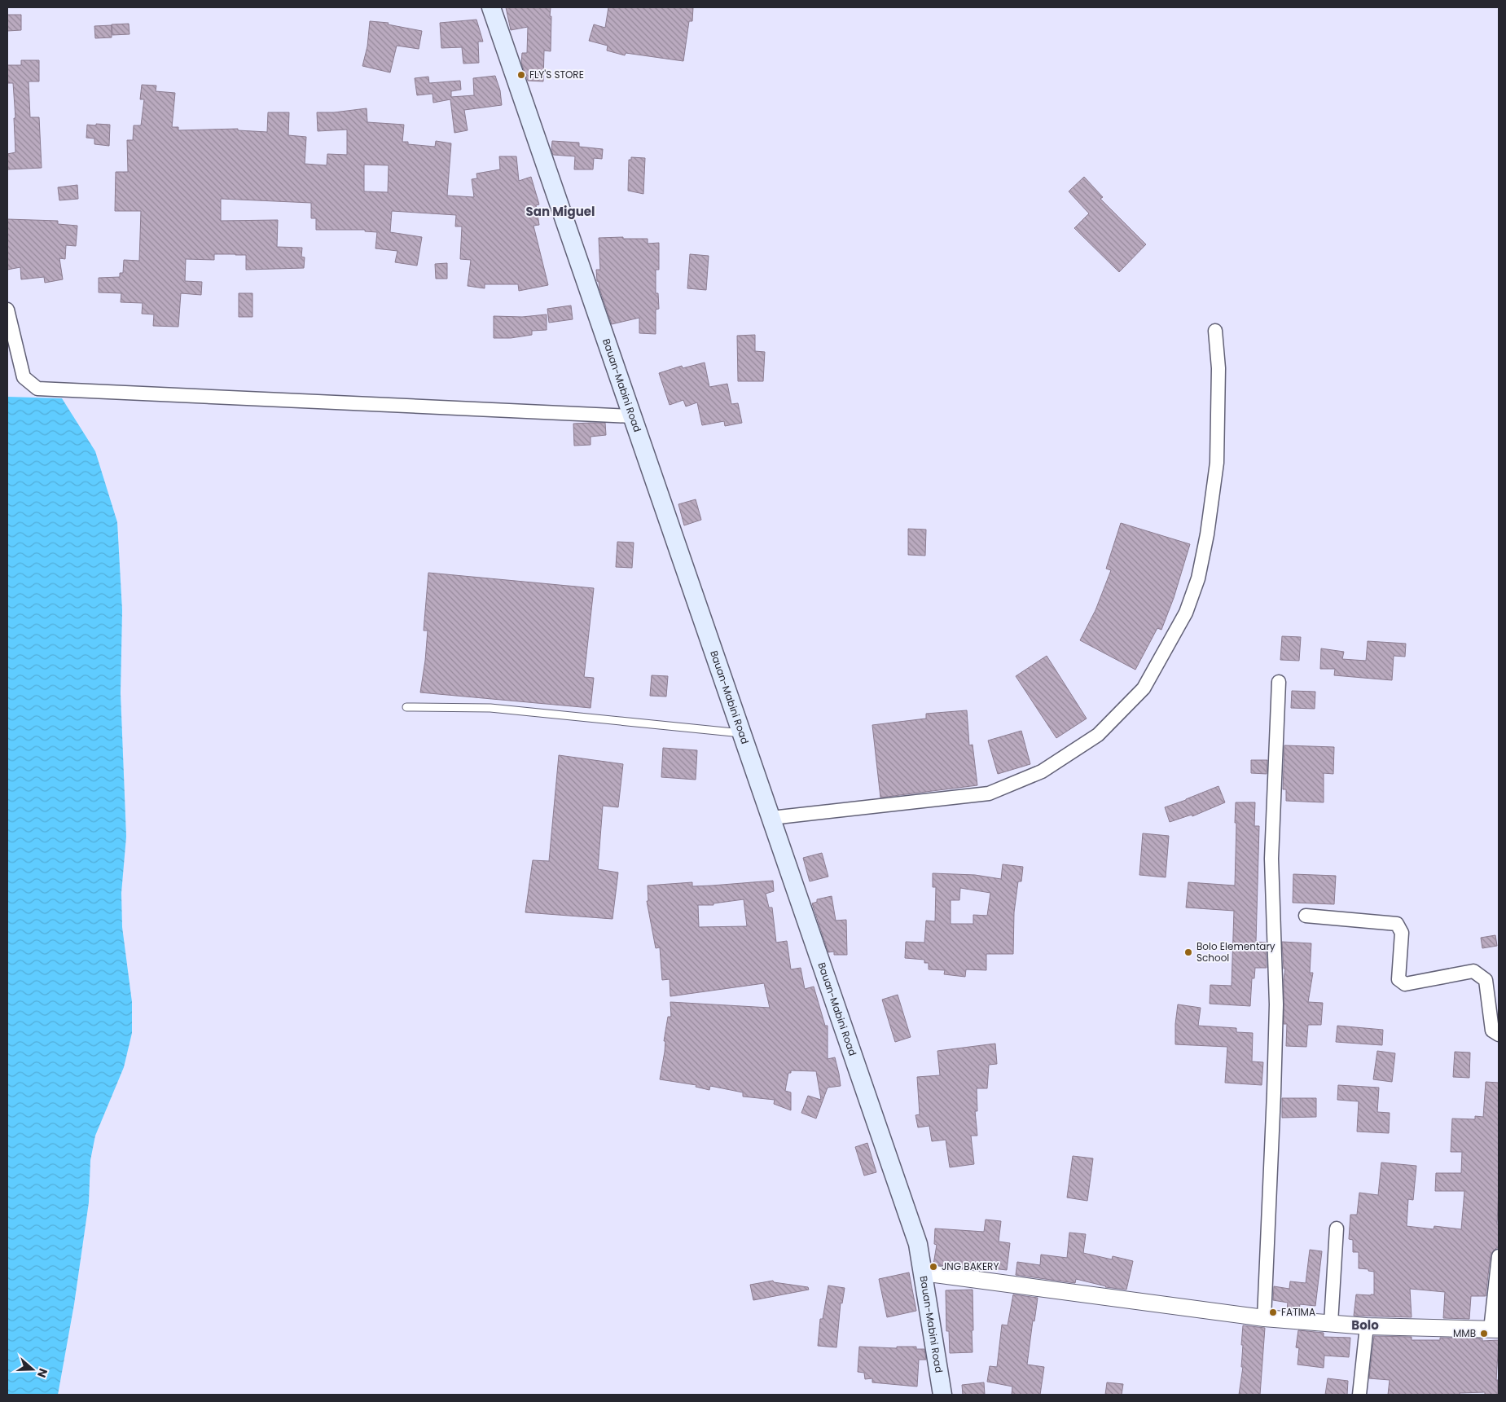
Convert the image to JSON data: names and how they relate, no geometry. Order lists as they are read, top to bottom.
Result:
{
  "streets": {
    "main road": ["Bauan-Mabini Road"]
  },
  "districts": ["San Miguel", "Bolo"],
  "places": [
    "FLY'S STORE",
    "Bolo Elementary School",
    "JNG BAKERY",
    "FATIMA",
    "MMB"
  ],
  "north": "right"
}
